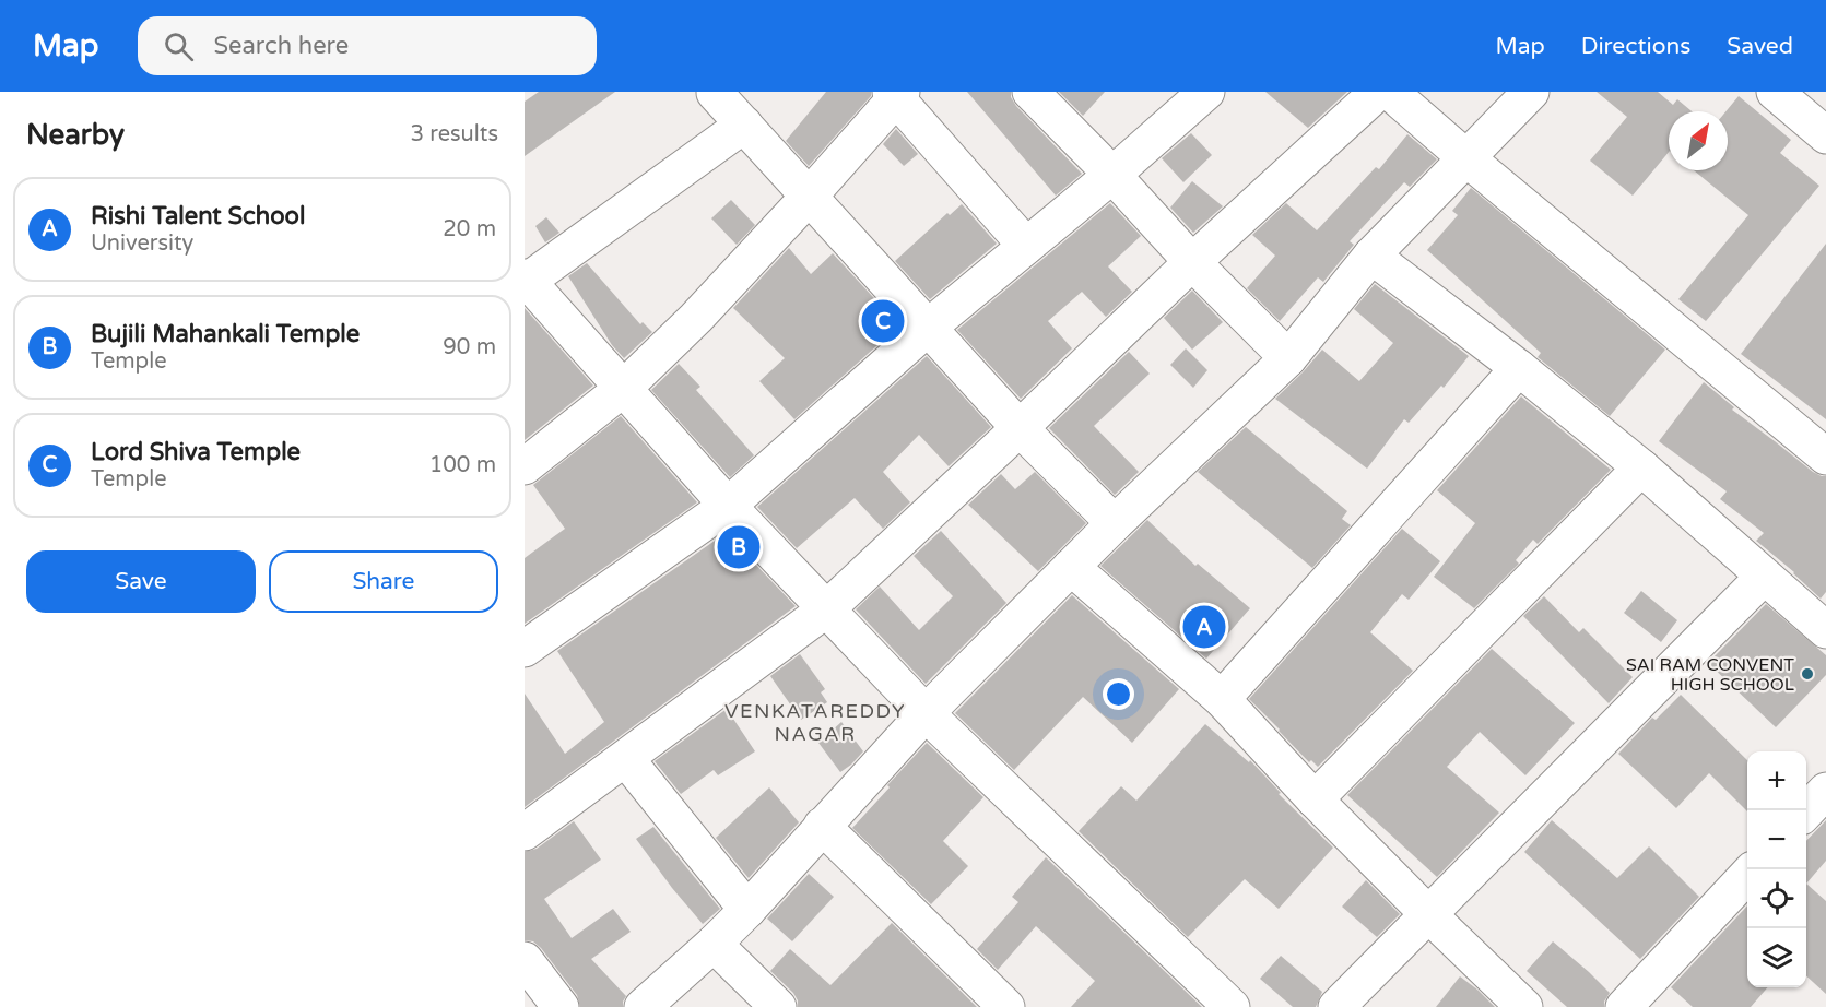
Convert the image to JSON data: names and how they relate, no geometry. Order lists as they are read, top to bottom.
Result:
{
  "districts": ["VENKATAREDDY NAGAR"],
  "places": ["SAI RAM CONVENT HIGH SCHOOL"],
  "north": "top right",
  "page": {
    "header": "Map",
    "search": "Search here",
    "nav": ["Map", "Directions", "Saved"],
    "heading": ["Nearby", "3 results"],
    "list": [
      {
        "mark": "A",
        "name": "Rishi Talent School",
        "note": "University",
        "value": "20 m"
      },
      {
        "mark": "B",
        "name": "Bujili Mahankali Temple",
        "note": "Temple",
        "value": "90 m"
      },
      {
        "mark": "C",
        "name": "Lord Shiva Temple",
        "note": "Temple",
        "value": "100 m"
      }
    ],
    "pins": ["C", "B", "A"],
    "buttons": ["Save", "Share"],
    "map_buttons": ["+", "−"]
  }
}
